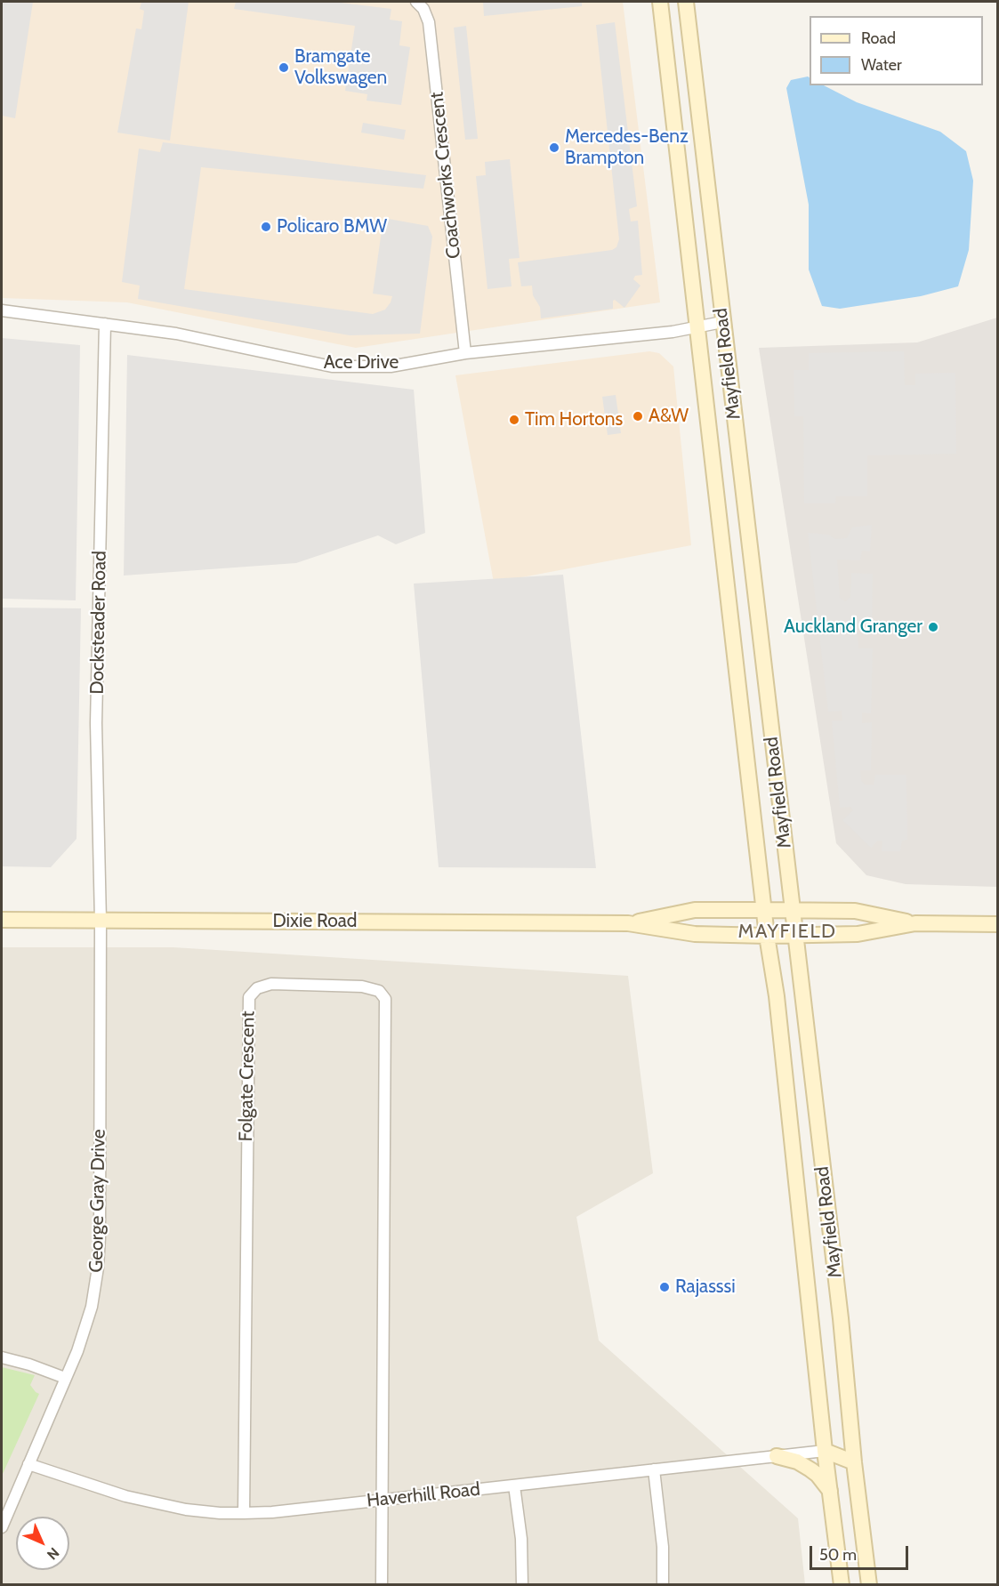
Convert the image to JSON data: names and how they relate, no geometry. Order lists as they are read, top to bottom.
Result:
{
  "streets": {
    "main road": ["Mayfield Road", "Dixie Road"],
    "street": [
      "Coachworks Crescent",
      "Ace Drive",
      "Docksteader Road",
      "Folgate Crescent",
      "George Gray Drive",
      "Haverhill Road"
    ]
  },
  "crossings": [
    ["Coachworks Crescent", "Ace Drive"],
    ["Ace Drive", "Mayfield Road"],
    ["Ace Drive", "Docksteader Road"],
    ["Mayfield Road", "Dixie Road"],
    ["Mayfield Road", "Haverhill Road"],
    ["Docksteader Road", "Dixie Road"],
    ["Docksteader Road", "George Gray Drive"],
    ["Dixie Road", "George Gray Drive"],
    ["Folgate Crescent", "Haverhill Road"],
    ["George Gray Drive", "Haverhill Road"]
  ],
  "districts": ["MAYFIELD"],
  "places": [
    "Bramgate Volkswagen",
    "Mercedes-Benz Brampton",
    "Policaro BMW",
    "A&W",
    "Tim Hortons",
    "Auckland Granger",
    "Rajasssi"
  ],
  "legend": ["Road", "Water"],
  "scale_bar": "50 m",
  "north": "bottom right"
}
